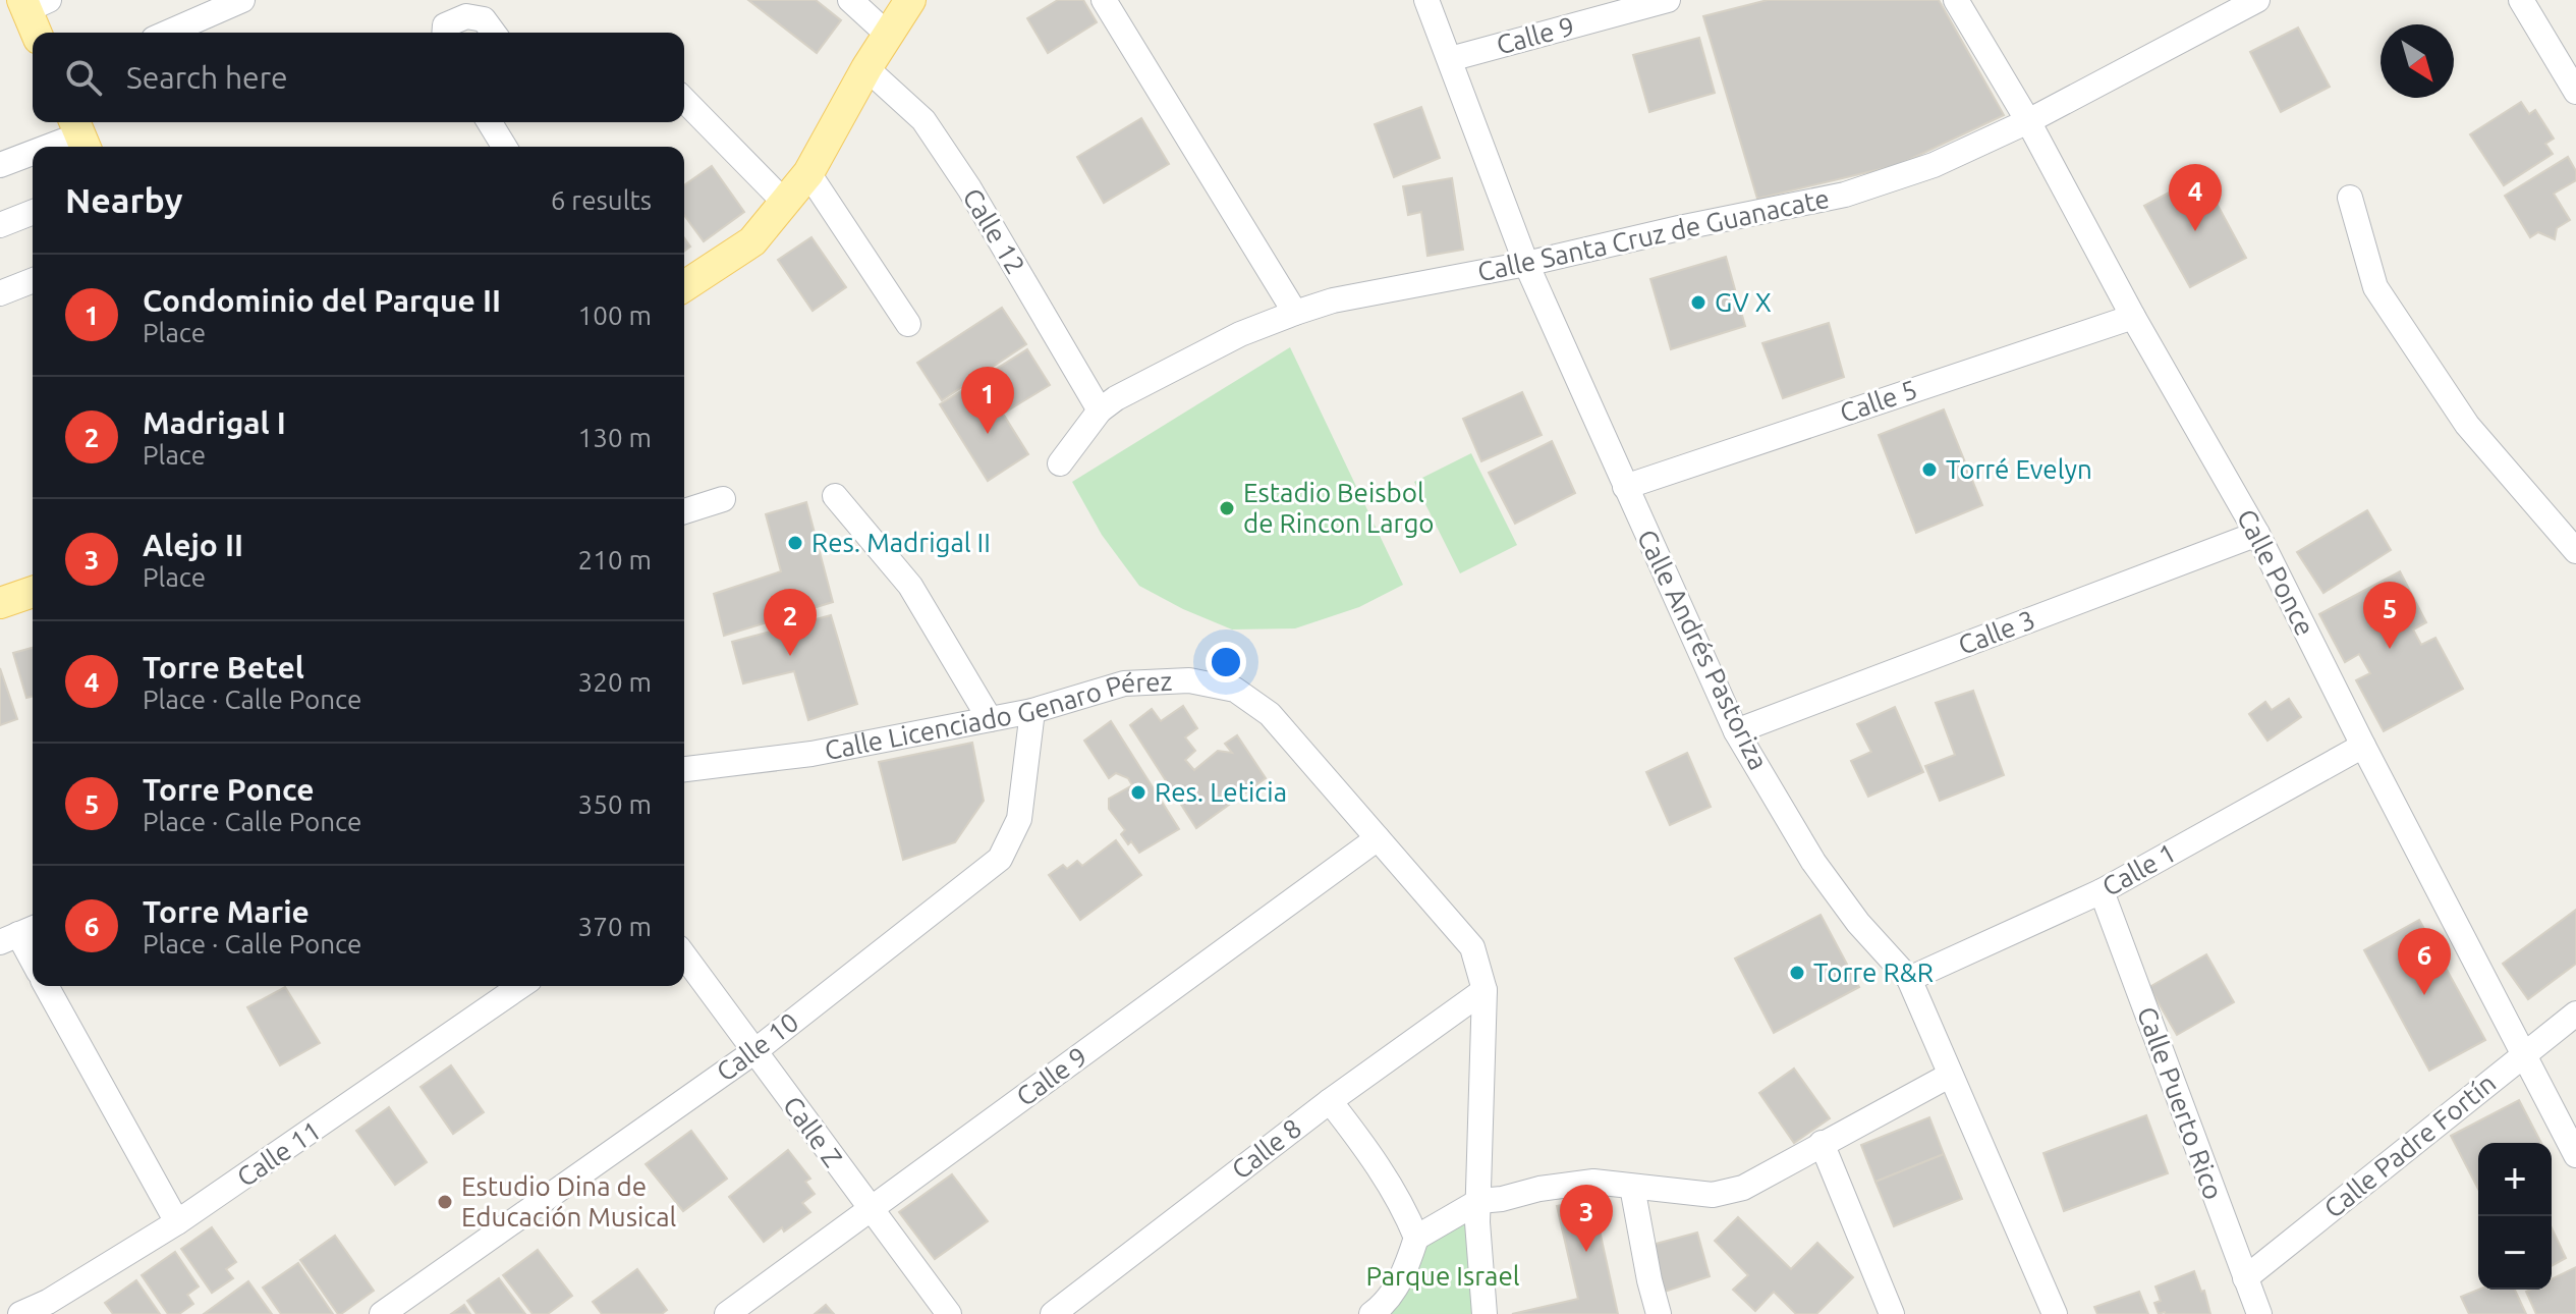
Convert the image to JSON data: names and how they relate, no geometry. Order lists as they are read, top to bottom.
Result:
{
  "streets": {
    "street": [
      "Calle 9",
      "Calle 12",
      "Calle Santa Cruz de Guanacate",
      "Calle 5",
      "Calle Ponce",
      "Calle 3",
      "Calle Andrés Pastoriza",
      "Calle Licenciado Genaro Pérez",
      "Calle 1",
      "Calle 10",
      "Calle Puerto Rico",
      "Calle Z",
      "Calle Padre Fortín",
      "Calle 8",
      "Calle 11"
    ]
  },
  "crossings": [
    ["Calle 9", "Calle Andrés Pastoriza"],
    ["Calle 9", "Calle Licenciado Genaro Pérez"],
    ["Calle 9", "Calle Z"],
    ["Calle 12", "Calle Santa Cruz de Guanacate"],
    ["Calle Santa Cruz de Guanacate", "Calle Ponce"],
    ["Calle Santa Cruz de Guanacate", "Calle Andrés Pastoriza"],
    ["Calle 5", "Calle Ponce"],
    ["Calle 5", "Calle Andrés Pastoriza"],
    ["Calle Ponce", "Calle 3"],
    ["Calle Ponce", "Calle 1"],
    ["Calle Ponce", "Calle Padre Fortín"],
    ["Calle 3", "Calle Andrés Pastoriza"],
    ["Calle Andrés Pastoriza", "Calle 1"],
    ["Calle Licenciado Genaro Pérez", "Calle 10"],
    ["Calle Licenciado Genaro Pérez", "Calle 8"],
    ["Calle 1", "Calle Puerto Rico"],
    ["Calle 10", "Calle Z"],
    ["Calle Puerto Rico", "Calle Padre Fortín"]
  ],
  "parks": ["Parque Israel"],
  "places": [
    "GV X",
    "Torré Evelyn",
    "Estadio Beisbol de Rincon Largo",
    "Res. Madrigal II",
    "Res. Leticia",
    "Torre R&R",
    "Estudio Dina de Educación Musical"
  ],
  "north": "bottom right",
  "page": {
    "search": "Search here",
    "heading": ["Nearby", "6 results"],
    "pins": [
      "4",
      "1",
      "5",
      "2",
      "6",
      "3"
    ],
    "list": [
      {
        "mark": "1",
        "name": "Condominio del Parque II",
        "note": "Place",
        "value": "100 m"
      },
      {
        "mark": "2",
        "name": "Madrigal I",
        "note": "Place",
        "value": "130 m"
      },
      {
        "mark": "3",
        "name": "Alejo II",
        "note": "Place",
        "value": "210 m"
      },
      {
        "mark": "4",
        "name": "Torre Betel",
        "note": "Place · Calle Ponce",
        "value": "320 m"
      },
      {
        "mark": "5",
        "name": "Torre Ponce",
        "note": "Place · Calle Ponce",
        "value": "350 m"
      },
      {
        "mark": "6",
        "name": "Torre Marie",
        "note": "Place · Calle Ponce",
        "value": "370 m"
      }
    ],
    "map_buttons": ["+", "−"]
  }
}
